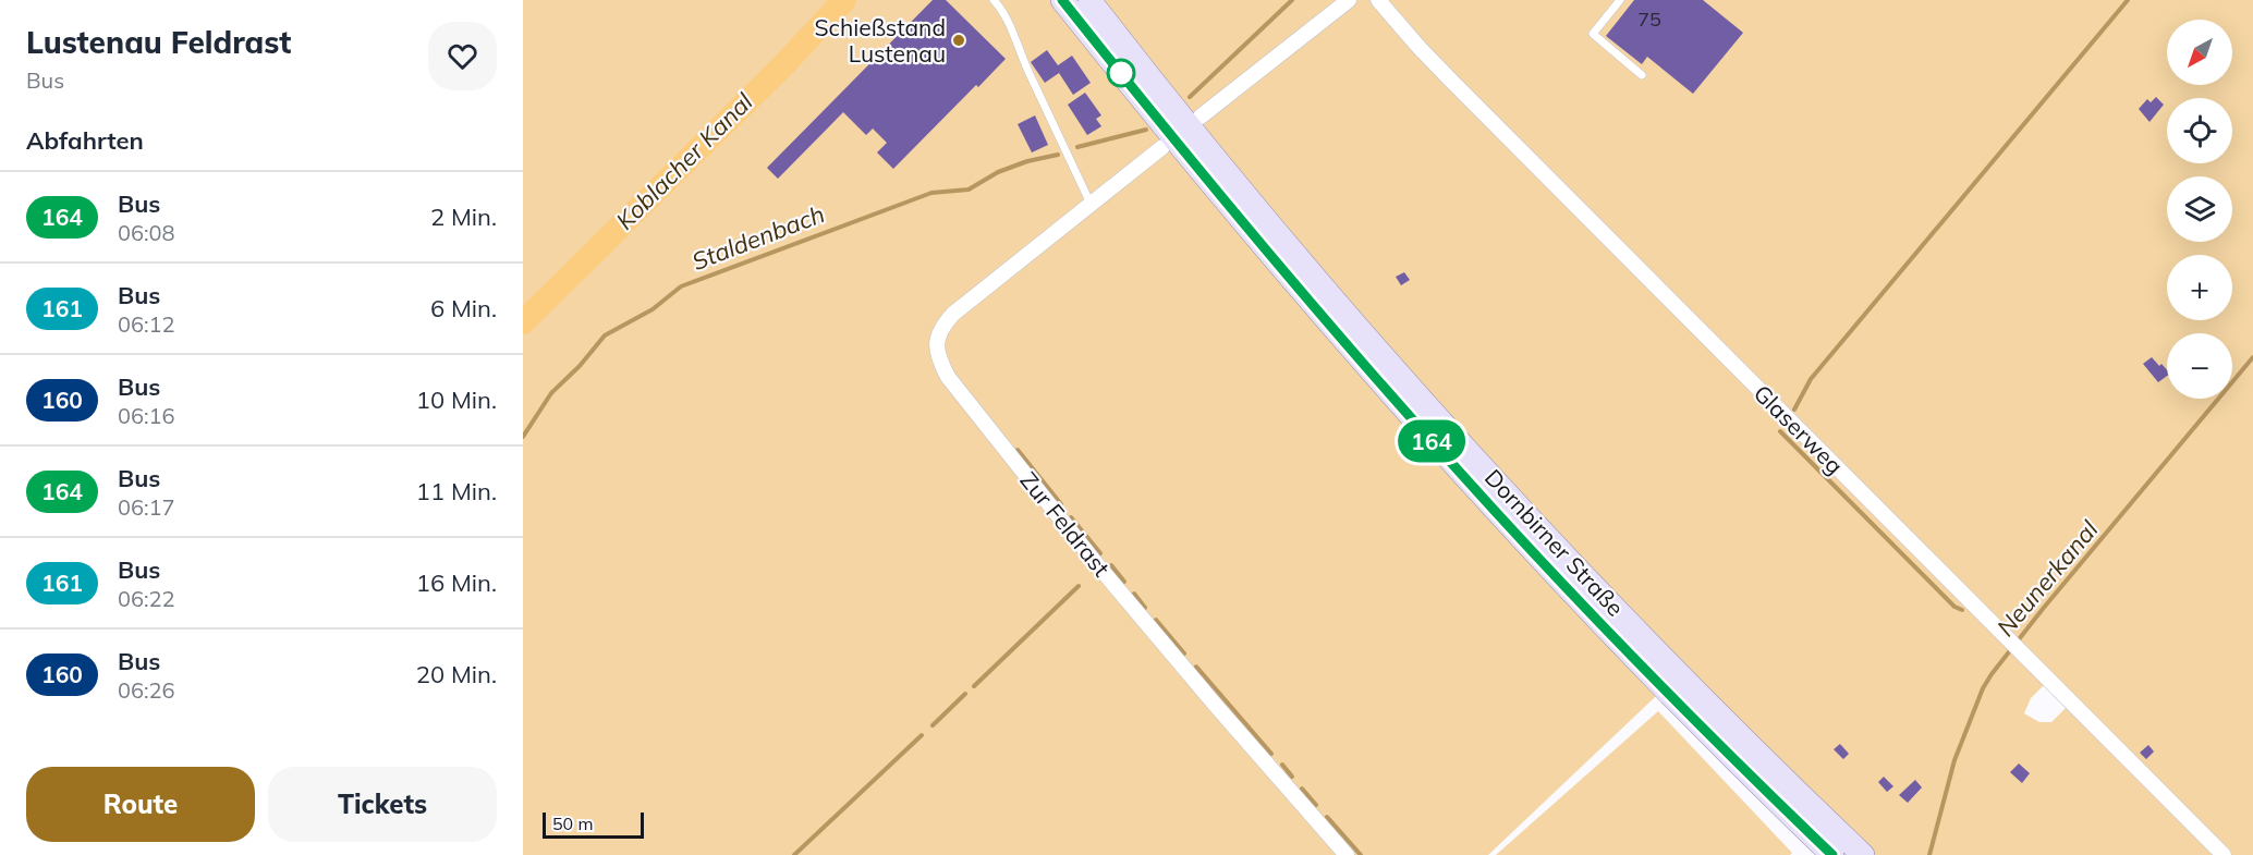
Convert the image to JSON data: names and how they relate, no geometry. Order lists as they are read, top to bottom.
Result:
{
  "streets": {
    "main road": ["Dornbirner Straße"],
    "street": ["Glaserweg", "Zur Feldrast"]
  },
  "water": ["Koblacher Kanal", "Staldenbach", "Neunerkanal"],
  "places": ["Schießstand Lustenau"],
  "lines": ["bus line 164"],
  "house_numbers": ["75"],
  "scale_bar": "50 m",
  "north": "bottom left",
  "page": {
    "heading": [
      ["Lustenau Feldrast", "Bus"],
      "Abfahrten"
    ],
    "on_map": "164",
    "map_buttons": ["+", "−"],
    "list": [
      {
        "mark": "164",
        "name": "Bus",
        "note": "06:08",
        "value": "2 Min."
      },
      {
        "mark": "161",
        "name": "Bus",
        "note": "06:12",
        "value": "6 Min."
      },
      {
        "mark": "160",
        "name": "Bus",
        "note": "06:16",
        "value": "10 Min."
      },
      {
        "mark": "164",
        "name": "Bus",
        "note": "06:17",
        "value": "11 Min."
      },
      {
        "mark": "161",
        "name": "Bus",
        "note": "06:22",
        "value": "16 Min."
      },
      {
        "mark": "160",
        "name": "Bus",
        "note": "06:26",
        "value": "20 Min."
      }
    ],
    "buttons": ["Route", "Tickets"],
    "scale": "50 m"
  }
}
